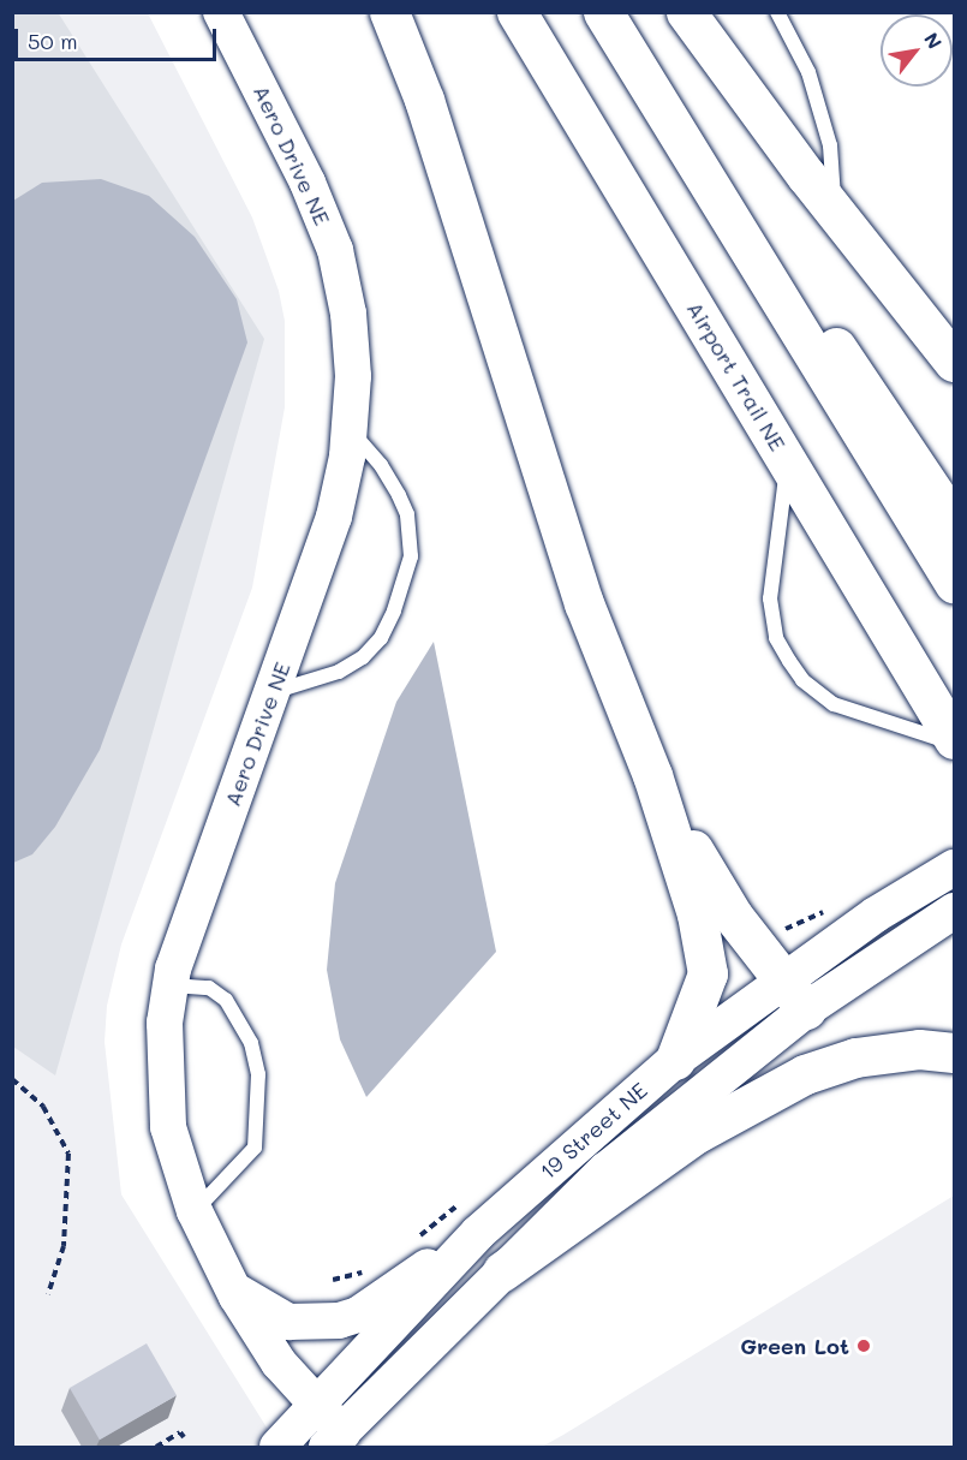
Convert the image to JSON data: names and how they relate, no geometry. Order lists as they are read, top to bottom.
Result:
{
  "streets": {
    "highway": ["Airport Trail NE"],
    "street": ["Aero Drive NE", "19 Street NE"]
  },
  "crossings": [
    ["Aero Drive NE", "19 Street NE"]
  ],
  "places": ["Green Lot"],
  "scale_bar": "50 m",
  "north": "top right"
}
